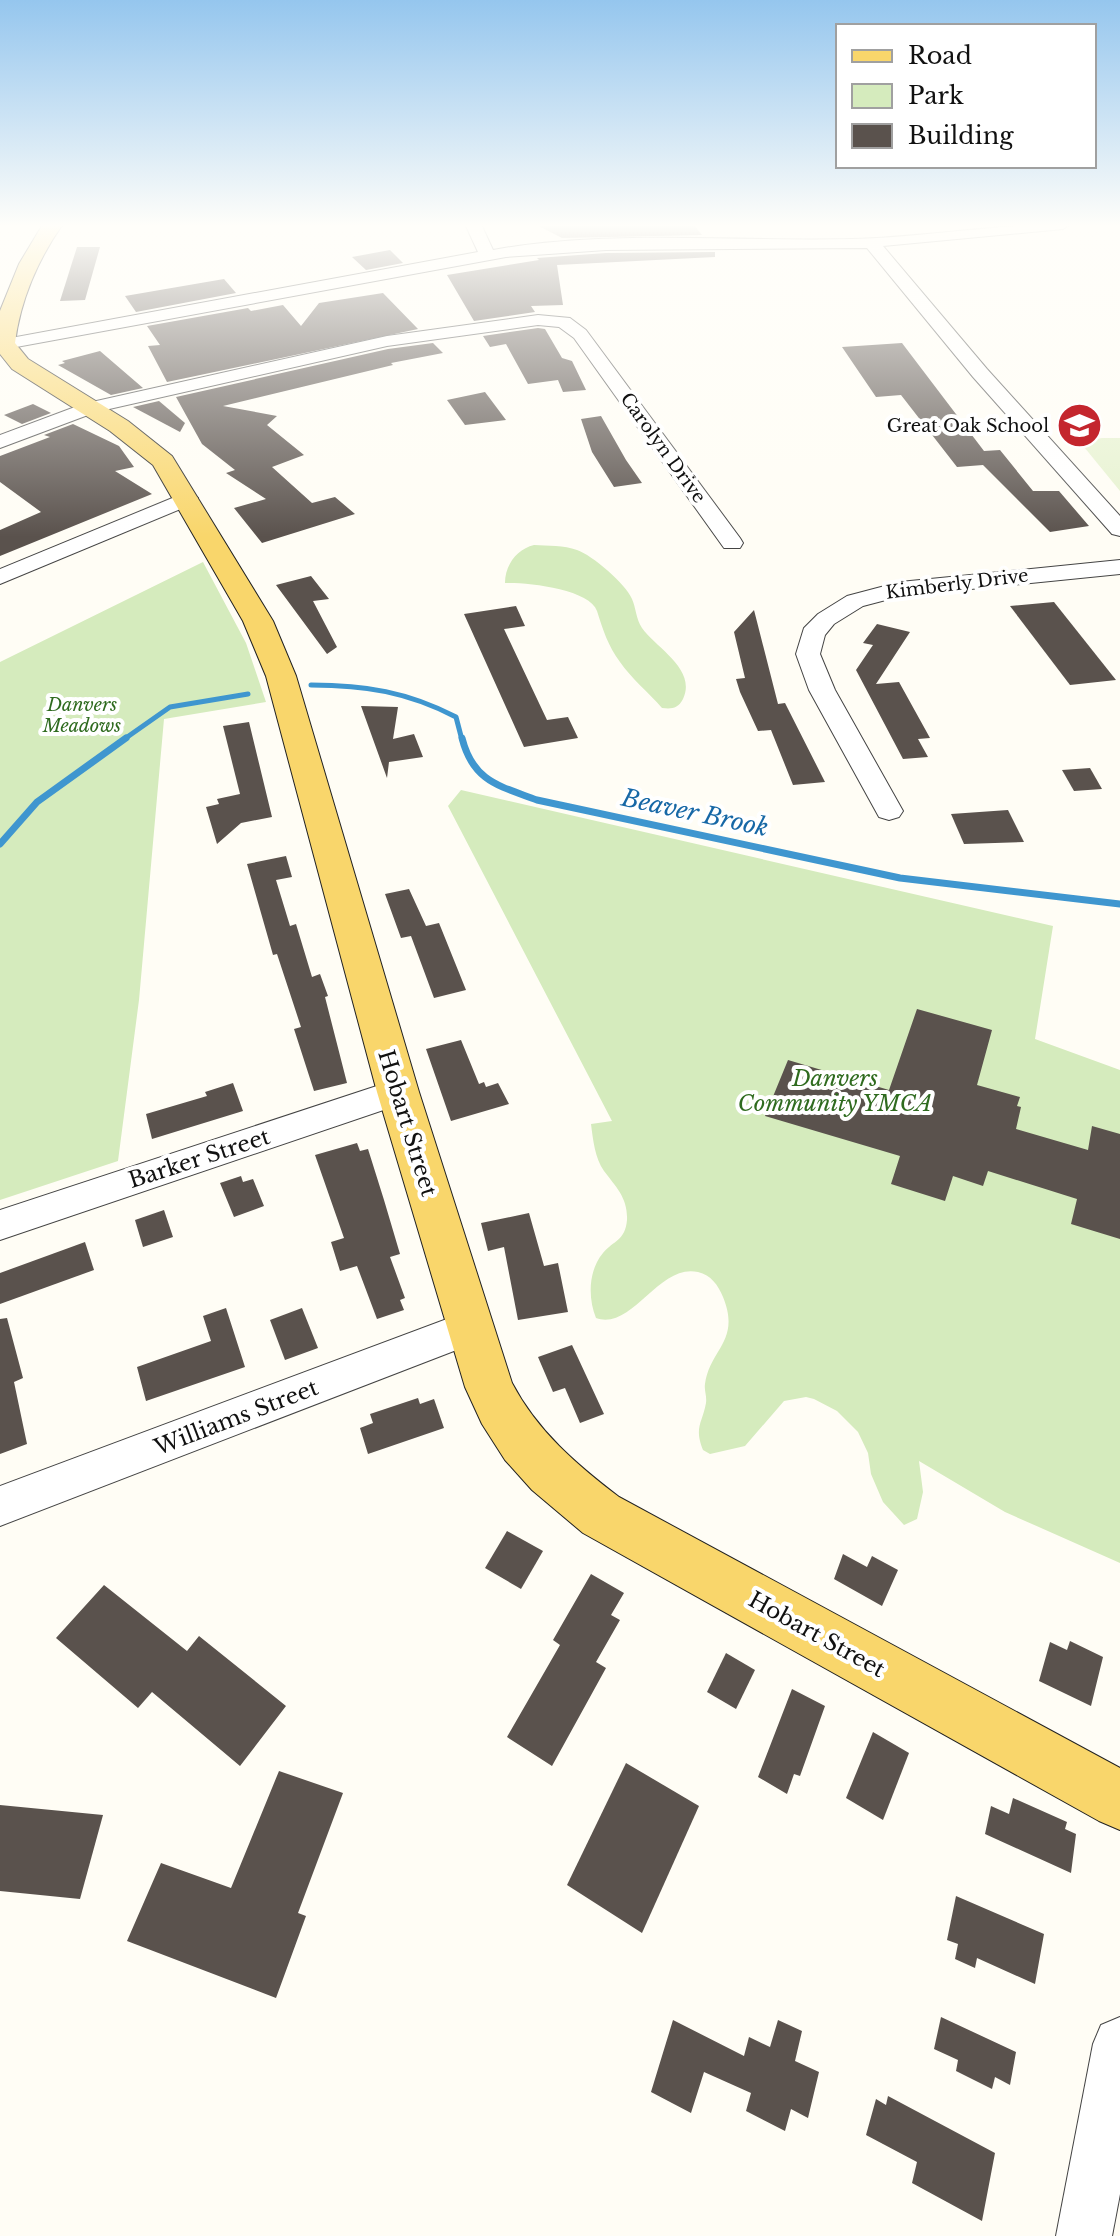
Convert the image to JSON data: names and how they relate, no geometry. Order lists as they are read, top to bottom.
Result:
{
  "streets": {
    "main road": ["Hobart Street"],
    "street": [
      "Carolyn Drive",
      "Kimberly Drive",
      "Barker Street",
      "Williams Street"
    ]
  },
  "crossings": [
    ["Carolyn Drive", "Hobart Street"],
    ["Hobart Street", "Barker Street"],
    ["Hobart Street", "Williams Street"]
  ],
  "water": ["Beaver Brook"],
  "parks": ["Danvers Meadows", "Danvers Community YMCA"],
  "places": {
    "school or university": ["Great Oak School"]
  },
  "legend": ["Road", "Park", "Building"]
}
